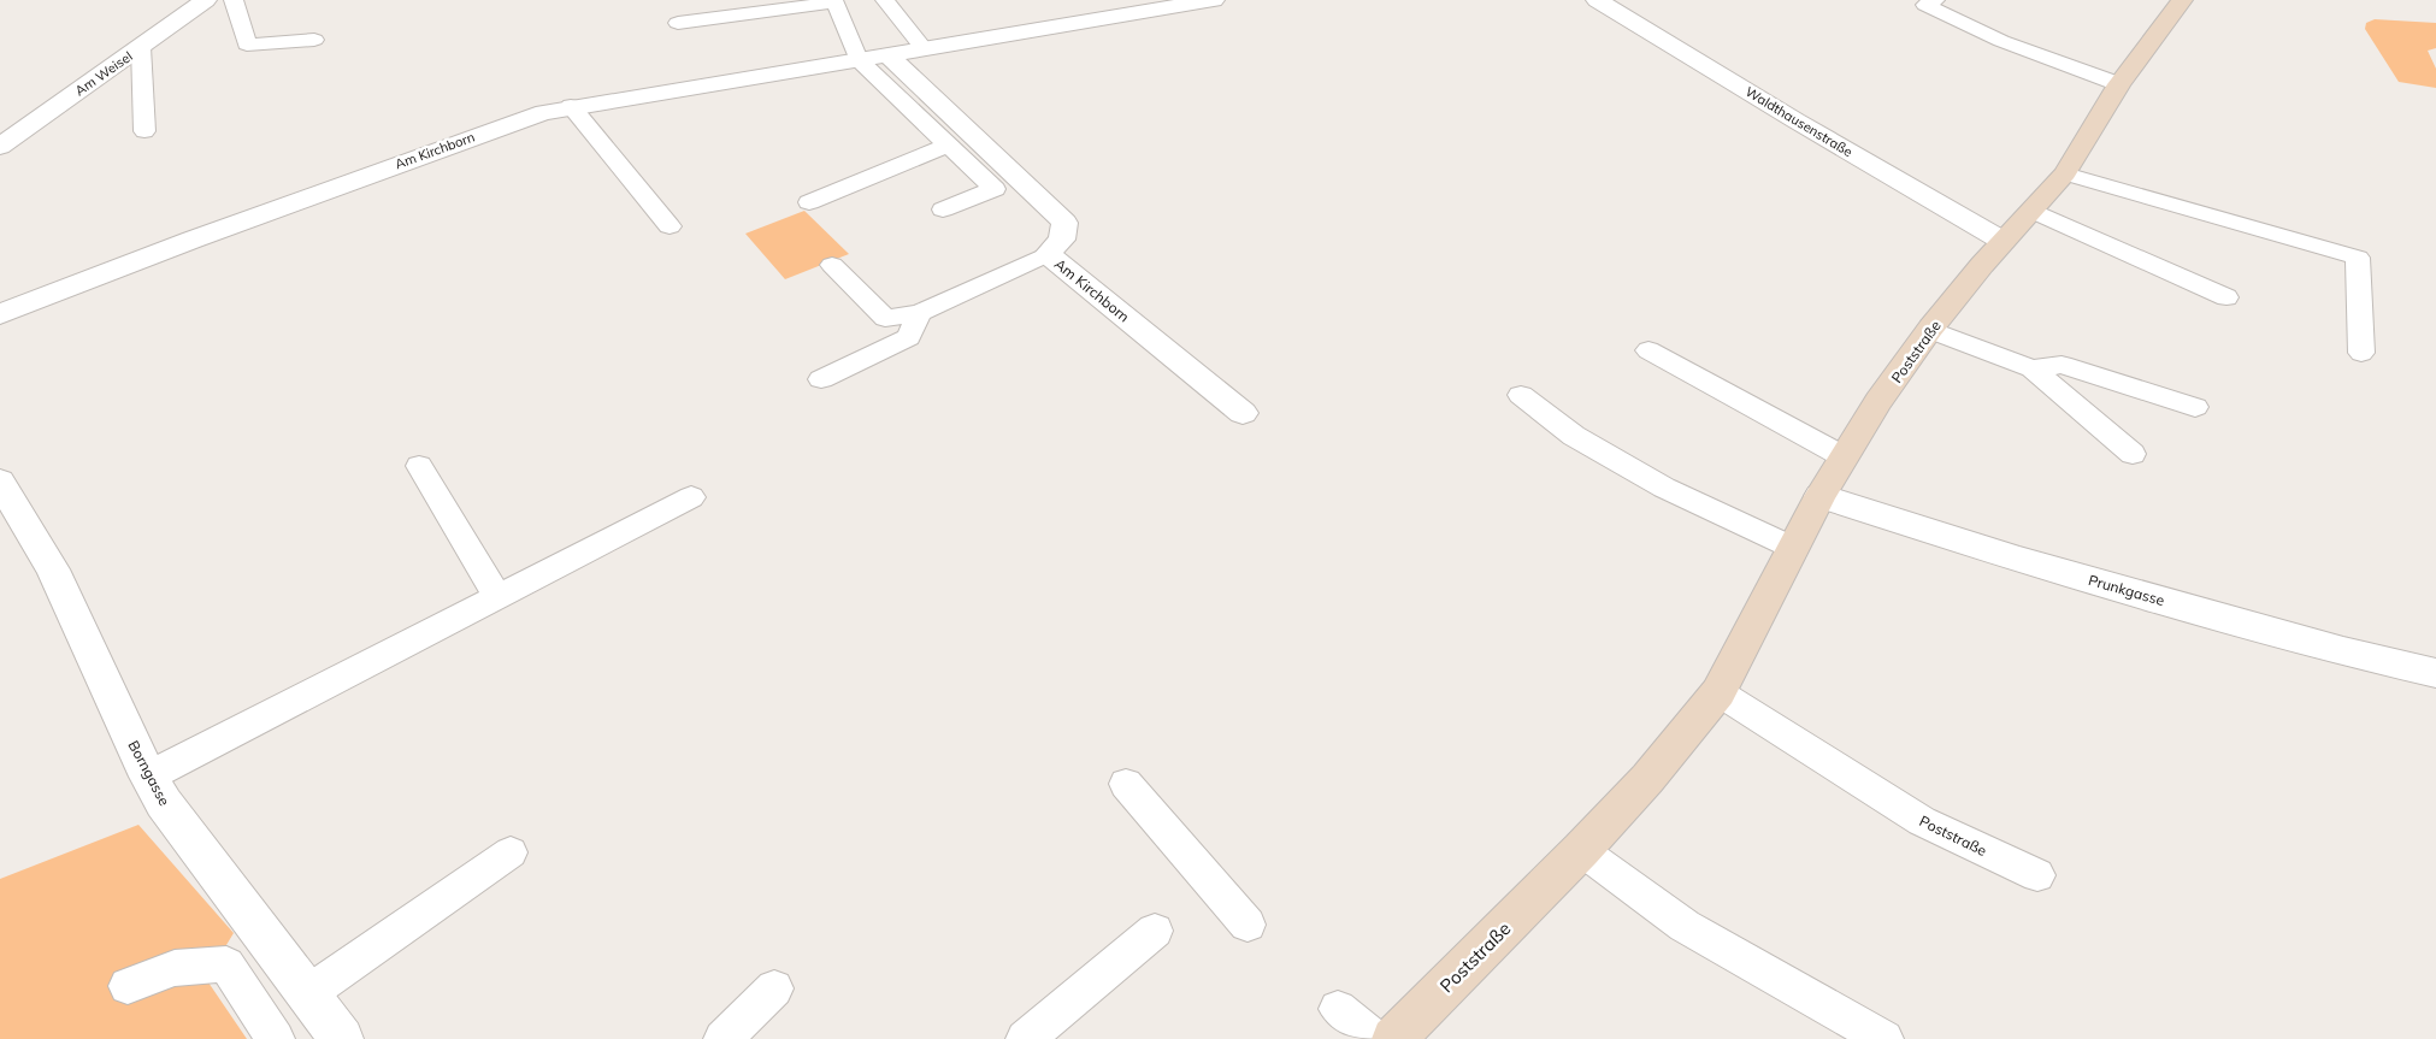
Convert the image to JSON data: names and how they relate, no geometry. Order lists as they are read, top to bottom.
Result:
{
  "streets": {
    "main road": ["Poststraße"],
    "street": [
      "Am Weisel",
      "Waldthausenstraße",
      "Am Kirchborn",
      "Prunkgasse",
      "Borngasse"
    ]
  },
  "crossings": [
    ["Waldthausenstraße", "Poststraße"],
    ["Poststraße", "Prunkgasse"]
  ]
}
